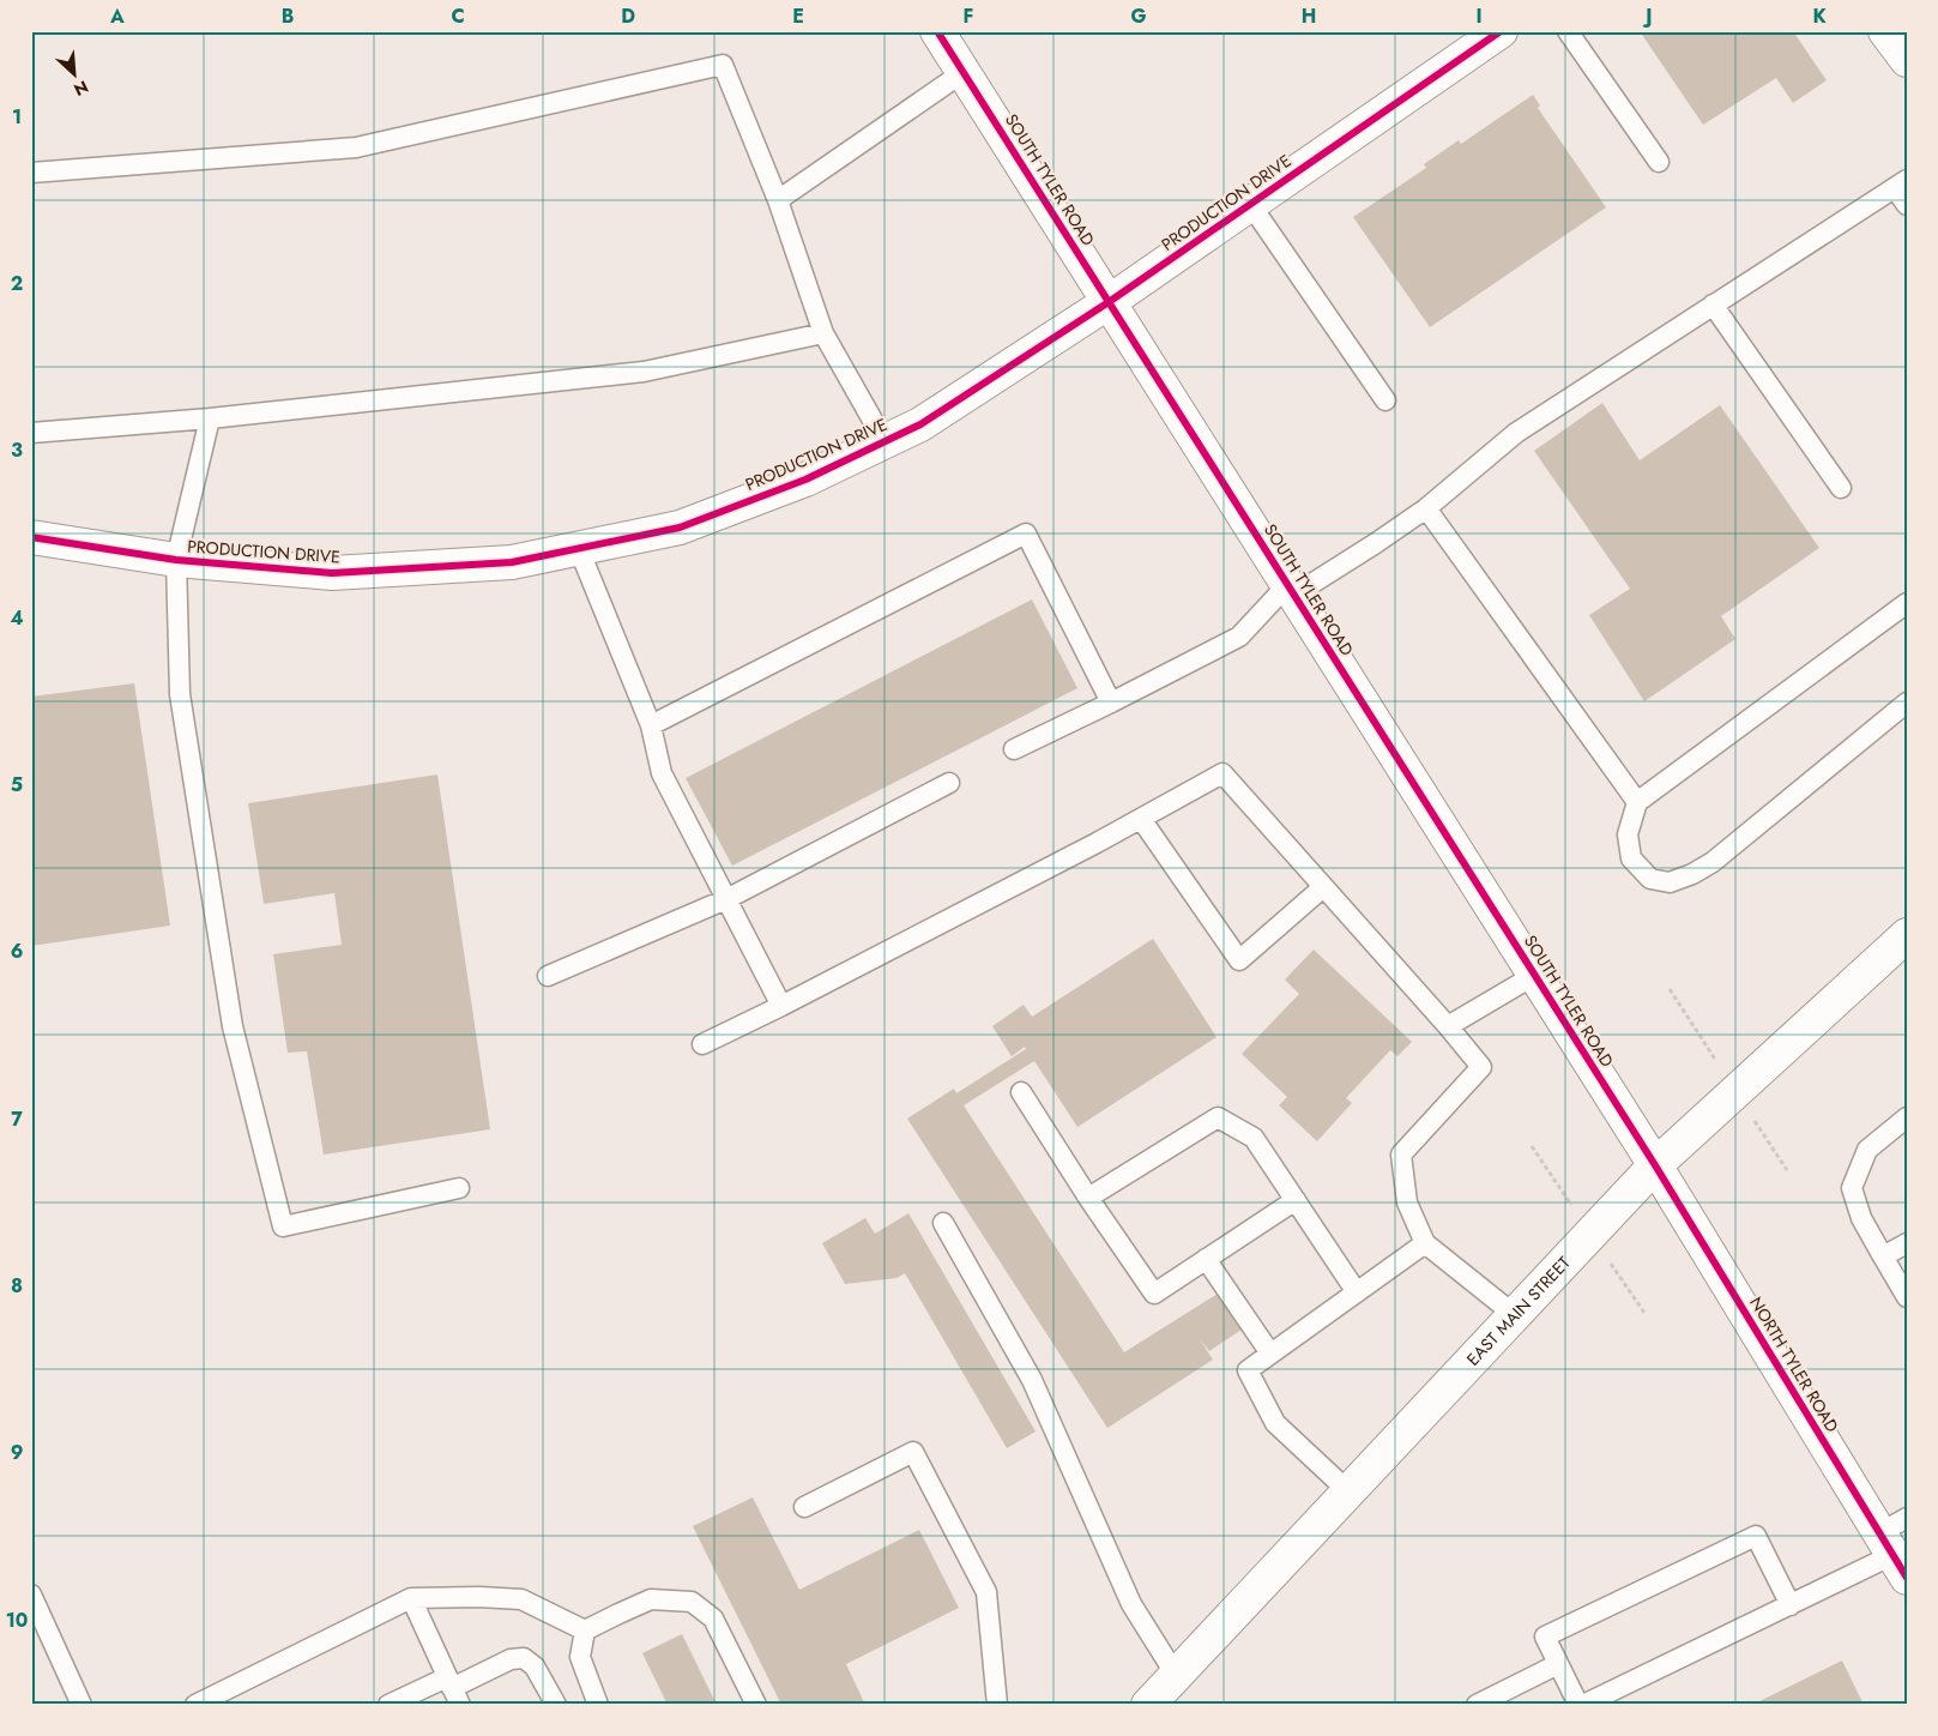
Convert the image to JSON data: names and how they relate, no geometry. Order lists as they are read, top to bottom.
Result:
{
  "streets": {
    "street": [
      "SOUTH TYLER ROAD",
      "PRODUCTION DRIVE",
      "EAST MAIN STREET",
      "NORTH TYLER ROAD"
    ]
  },
  "crossings": [
    ["SOUTH TYLER ROAD", "PRODUCTION DRIVE"],
    ["SOUTH TYLER ROAD", "EAST MAIN STREET"],
    ["SOUTH TYLER ROAD", "NORTH TYLER ROAD"],
    ["EAST MAIN STREET", "NORTH TYLER ROAD"]
  ],
  "north": "bottom right",
  "grid": {
    "columns": [
      "A",
      "B",
      "C",
      "D",
      "E",
      "F",
      "G",
      "H",
      "I",
      "J",
      "K"
    ],
    "rows": [
      "1",
      "2",
      "3",
      "4",
      "5",
      "6",
      "7",
      "8",
      "9",
      "10"
    ]
  }
}
